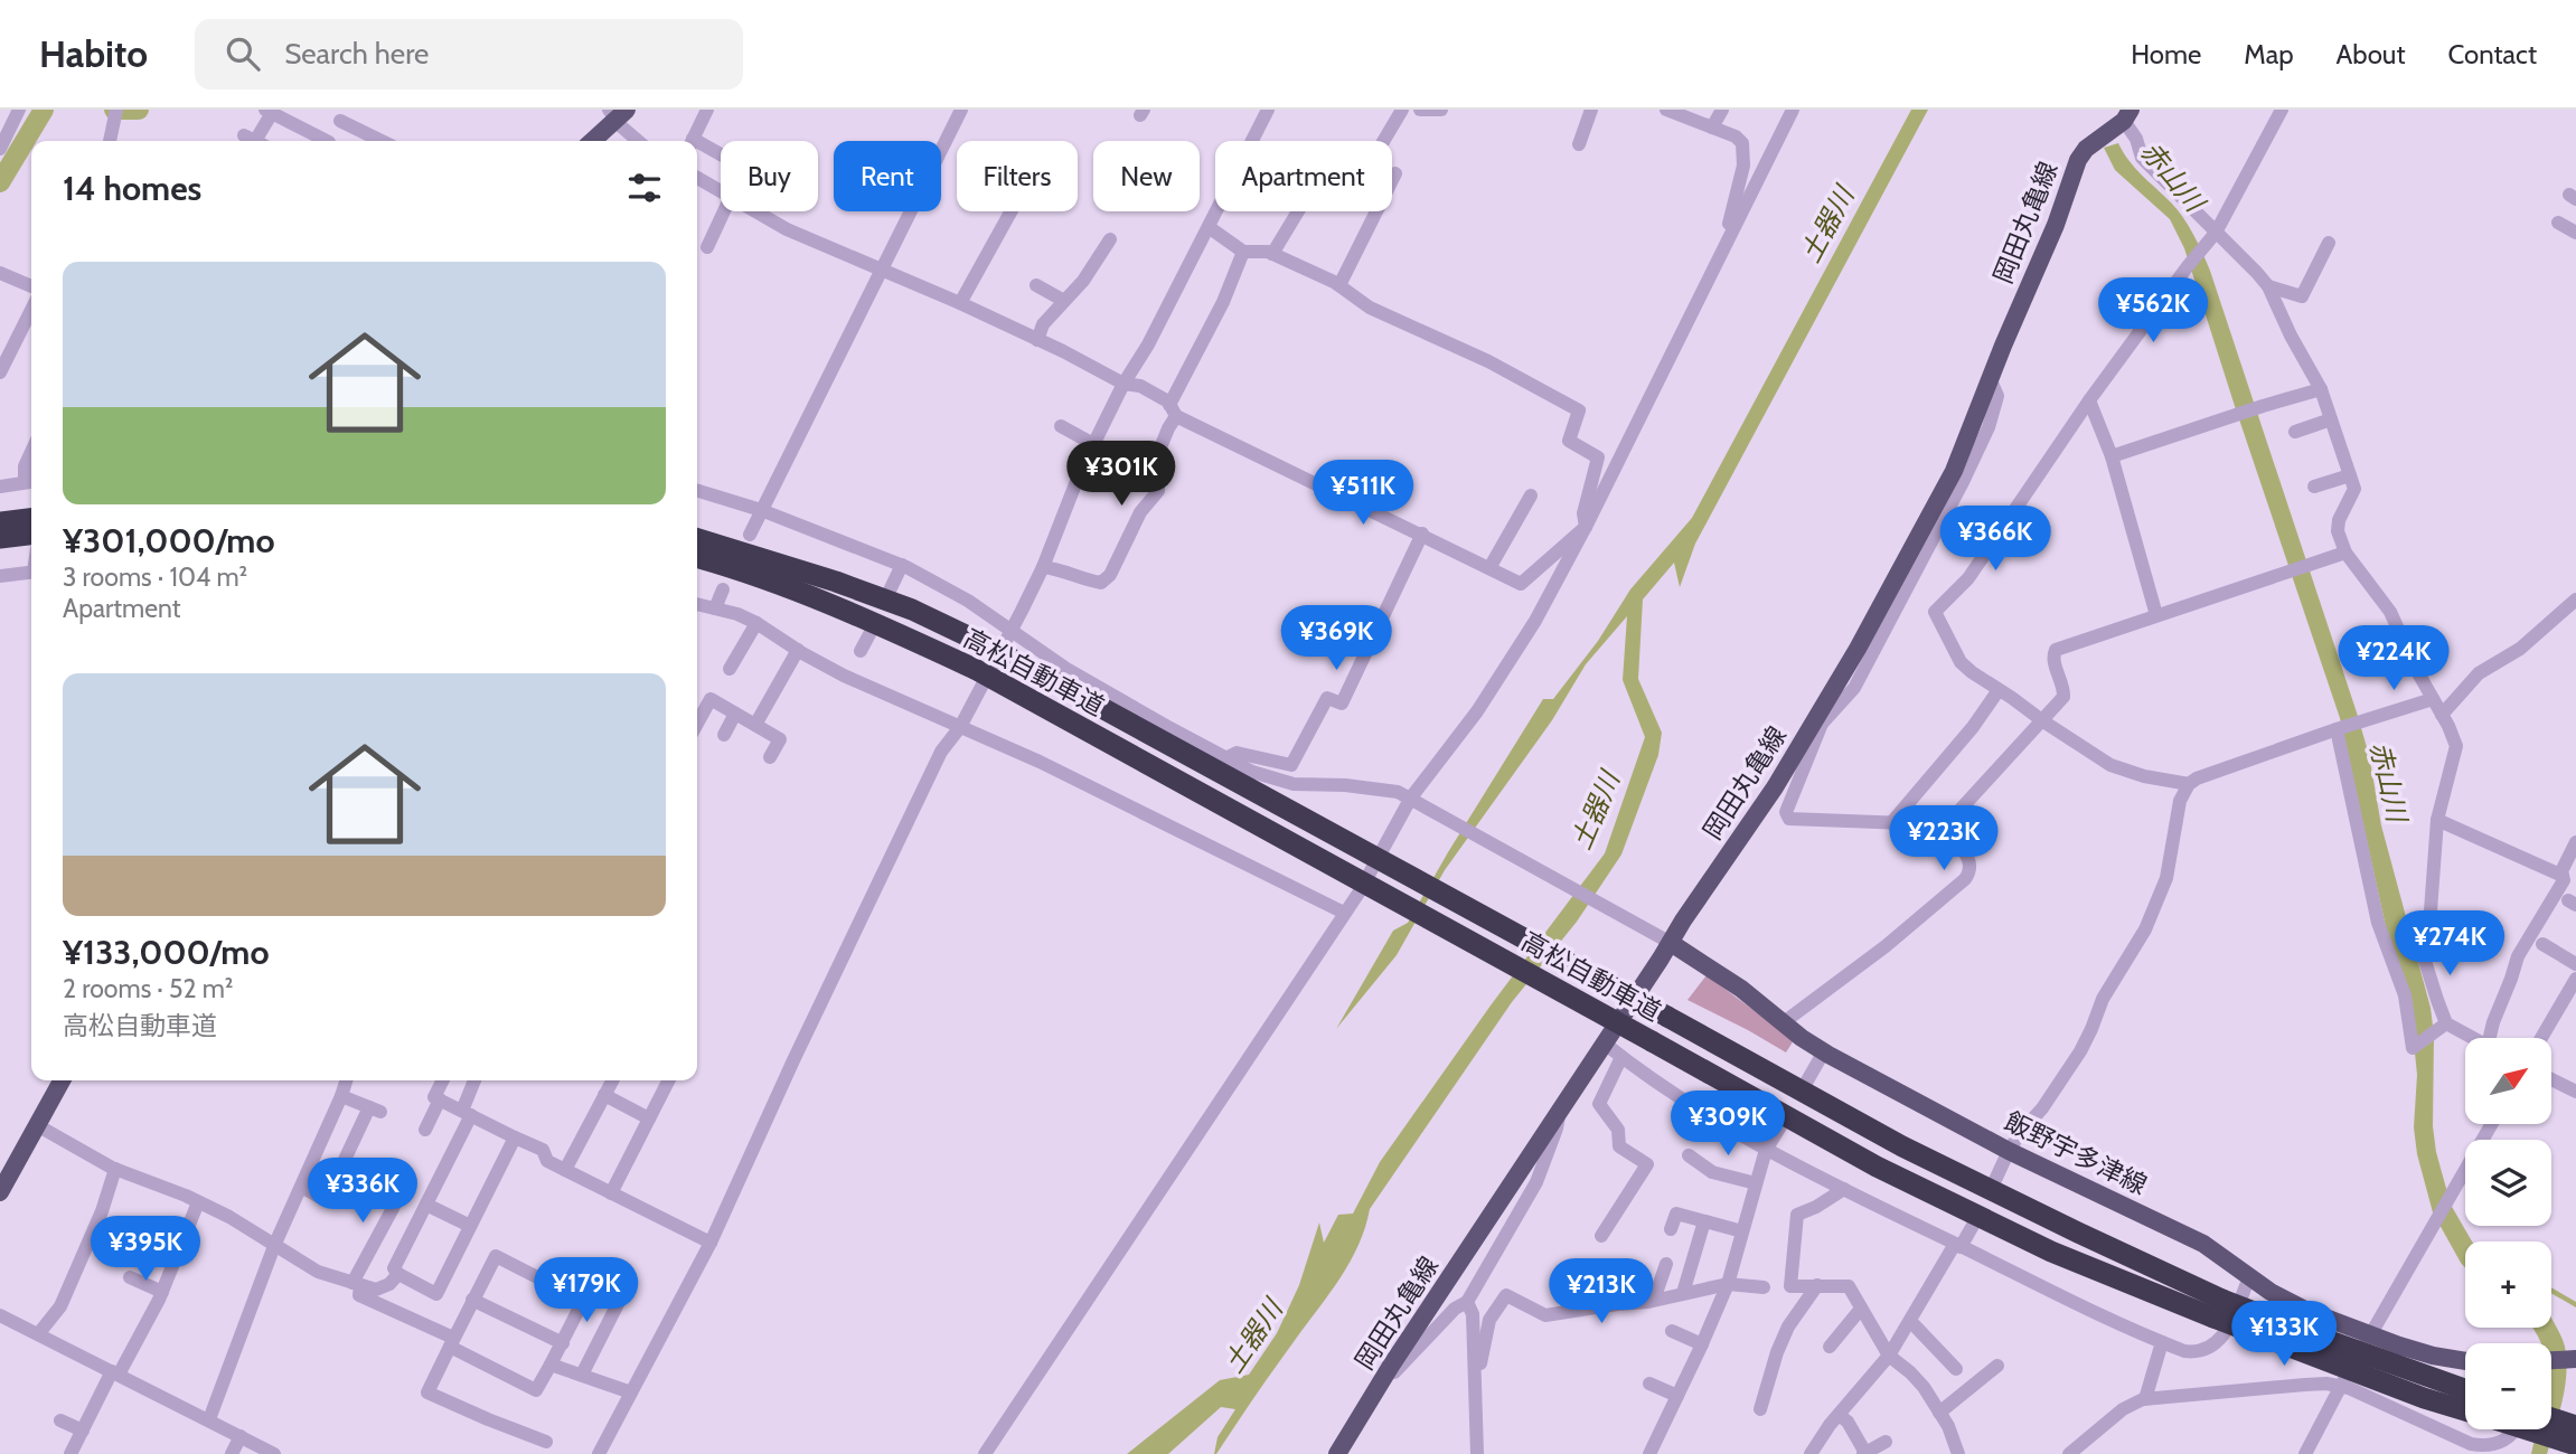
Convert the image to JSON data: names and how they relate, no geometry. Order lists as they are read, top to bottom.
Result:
{
  "streets": {
    "highway": ["高松自動車道"],
    "main road": ["岡田丸亀線", "飯野宇多津線"]
  },
  "crossings": [
    ["岡田丸亀線", "飯野宇多津線"]
  ],
  "water": ["赤山川", "土器川"],
  "north": "top right",
  "page": {
    "header": "Habito",
    "search": "Search here",
    "nav": [
      "Home",
      "Map",
      "About",
      "Contact"
    ],
    "chip": [
      "Buy",
      "Rent",
      "Filters",
      "New",
      "Apartment"
    ],
    "heading": "14 homes",
    "list": [
      {
        "name": "¥301,000/mo",
        "note": "3 rooms · 104 m² · Apartment"
      },
      {
        "name": "¥133,000/mo",
        "note": "2 rooms · 52 m² · 高松自動車道"
      }
    ],
    "price": [
      "¥562K",
      "¥301K",
      "¥511K",
      "¥366K",
      "¥369K",
      "¥224K",
      "¥223K",
      "¥274K",
      "¥309K",
      "¥336K",
      "¥395K",
      "¥179K",
      "¥213K",
      "¥133K"
    ],
    "map_buttons": ["+", "−"]
  }
}
